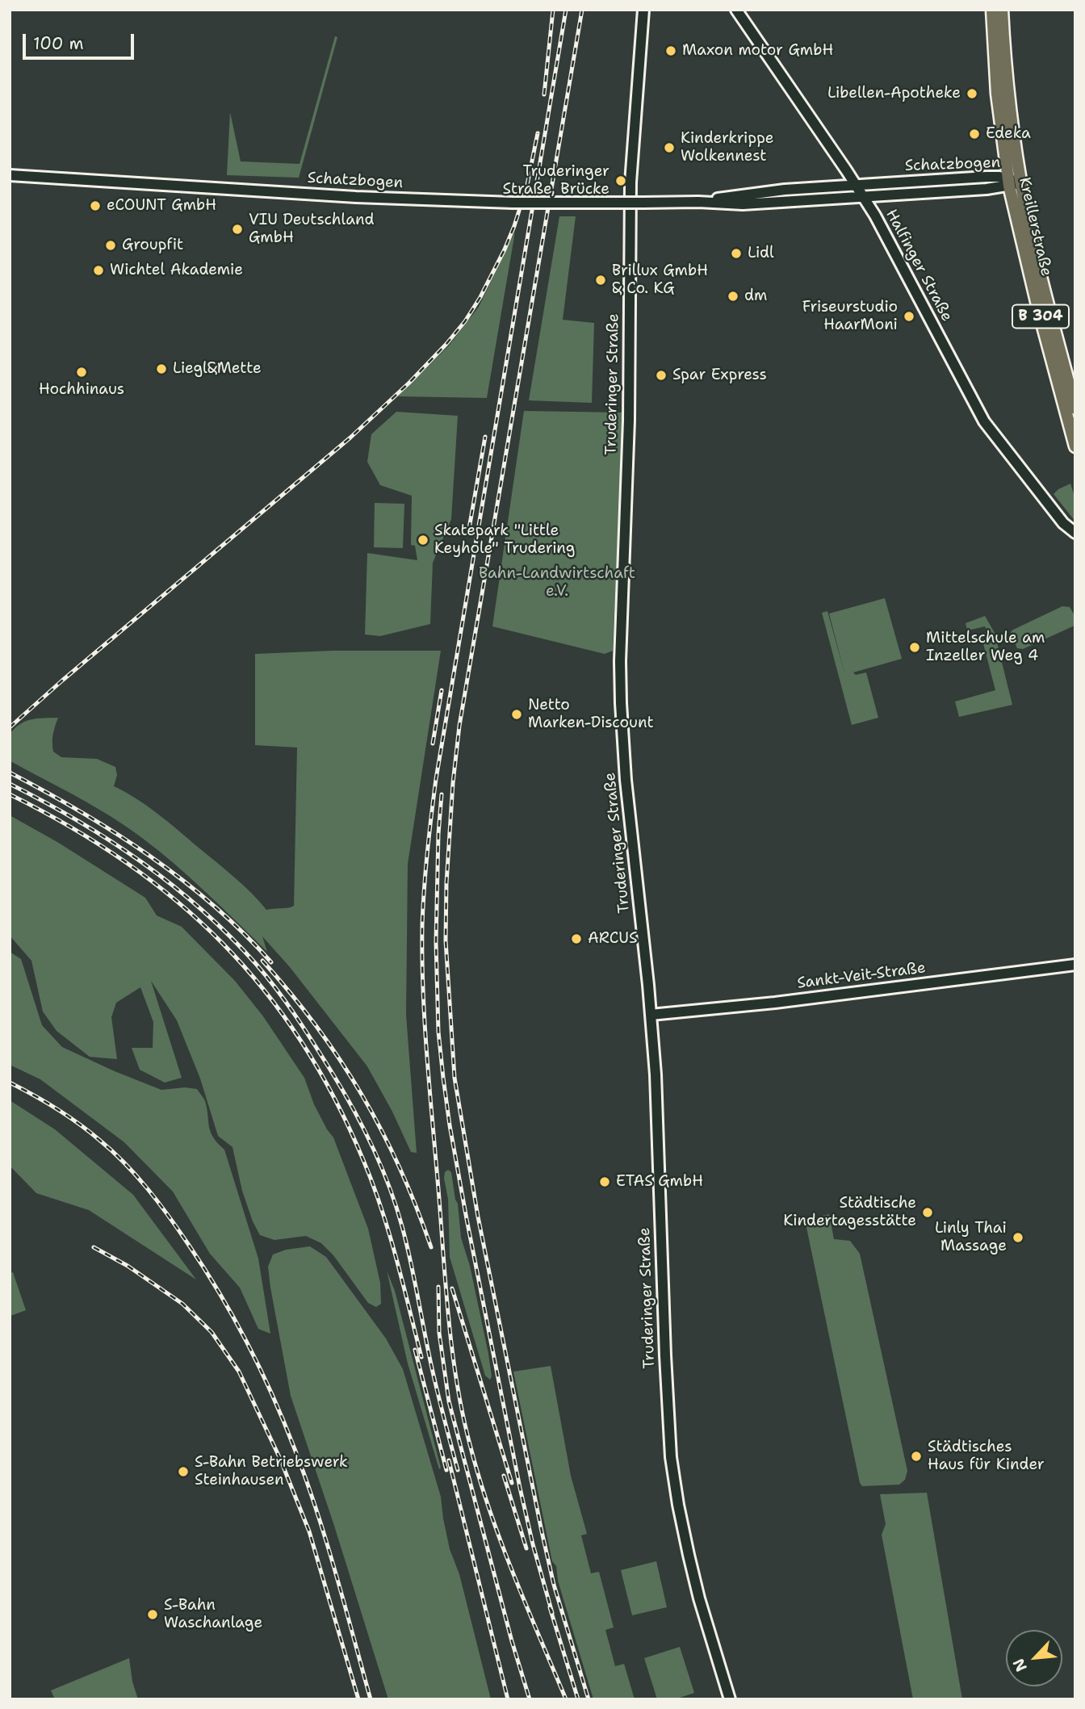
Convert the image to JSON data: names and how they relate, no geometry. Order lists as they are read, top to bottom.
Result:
{
  "streets": {
    "main road": ["Kreillerstraße", "B 304"],
    "street": [
      "Schatzbogen",
      "Halfinger Straße",
      "Truderinger Straße",
      "Sankt-Veit-Straße"
    ]
  },
  "crossings": [
    ["Schatzbogen", "Kreillerstraße"],
    ["Schatzbogen", "Halfinger Straße"],
    ["Truderinger Straße", "Sankt-Veit-Straße"]
  ],
  "parks": ["Bahn-Landwirtschaft e.V."],
  "places": [
    "Maxon motor GmbH",
    "Libellen-Apotheke",
    "Edeka",
    "Kinderkrippe Wolkennest",
    "Truderinger Straße, Brücke",
    "eCOUNT GmbH",
    "VIU Deutschland GmbH",
    "Groupfit",
    "Lidl",
    "Wichtel Akademie",
    "Brillux GmbH & Co. KG",
    "dm",
    "Friseurstudio HaarMoni",
    "Liegl&Mette",
    "Hochhinaus",
    "Spar Express",
    "Skatepark \"Little Keyhole\" Trudering",
    "Mittelschule am Inzeller Weg 4",
    "Netto Marken-Discount",
    "ARCUS",
    "ETAS GmbH",
    "Städtische Kindertagesstätte",
    "Linly Thai Massage",
    "Städtisches Haus für Kinder",
    "S-Bahn Betriebswerk Steinhausen",
    "S-Bahn Waschanlage"
  ],
  "scale_bar": "100 m",
  "north": "bottom left"
}
